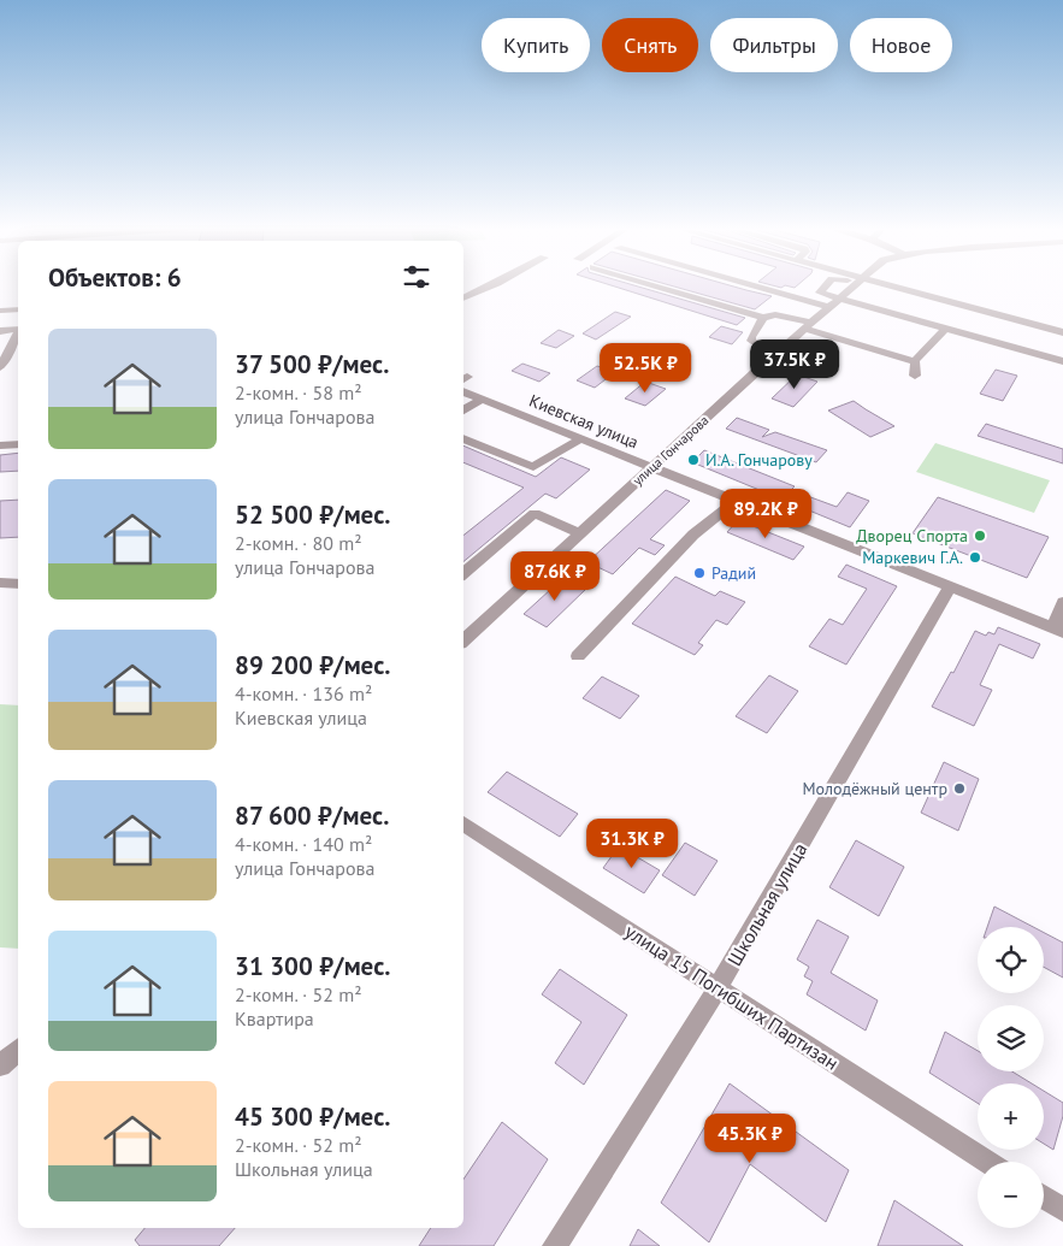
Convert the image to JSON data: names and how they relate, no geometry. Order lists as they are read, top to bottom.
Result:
{
  "streets": {
    "street": [
      "Киевская улица",
      "улица Гончарова",
      "Школьная улица",
      "улица 15 Погибших Партизан"
    ]
  },
  "crossings": [
    ["Киевская улица", "улица Гончарова"],
    ["Киевская улица", "Школьная улица"],
    ["Школьная улица", "улица 15 Погибших Партизан"]
  ],
  "places": [
    "И.А. Гончарову",
    "Дворец Спорта",
    "Маркевич Г.А.",
    "Радий",
    "Молодёжный центр"
  ],
  "page": {
    "chip": [
      "Купить",
      "Снять",
      "Фильтры",
      "Новое"
    ],
    "heading": "Объектов: 6",
    "list": [
      {
        "name": "37 500 ₽/мес.",
        "note": "2-комн. · 58 m² · улица Гончарова"
      },
      {
        "name": "52 500 ₽/мес.",
        "note": "2-комн. · 80 m² · улица Гончарова"
      },
      {
        "name": "89 200 ₽/мес.",
        "note": "4-комн. · 136 m² · Киевская улица"
      },
      {
        "name": "87 600 ₽/мес.",
        "note": "4-комн. · 140 m² · улица Гончарова"
      },
      {
        "name": "31 300 ₽/мес.",
        "note": "2-комн. · 52 m² · Квартира"
      },
      {
        "name": "45 300 ₽/мес.",
        "note": "2-комн. · 52 m² · Школьная улица"
      }
    ],
    "price": [
      "37.5K ₽",
      "52.5K ₽",
      "89.2K ₽",
      "87.6K ₽",
      "31.3K ₽",
      "45.3K ₽"
    ],
    "map_buttons": ["+", "−"]
  }
}
